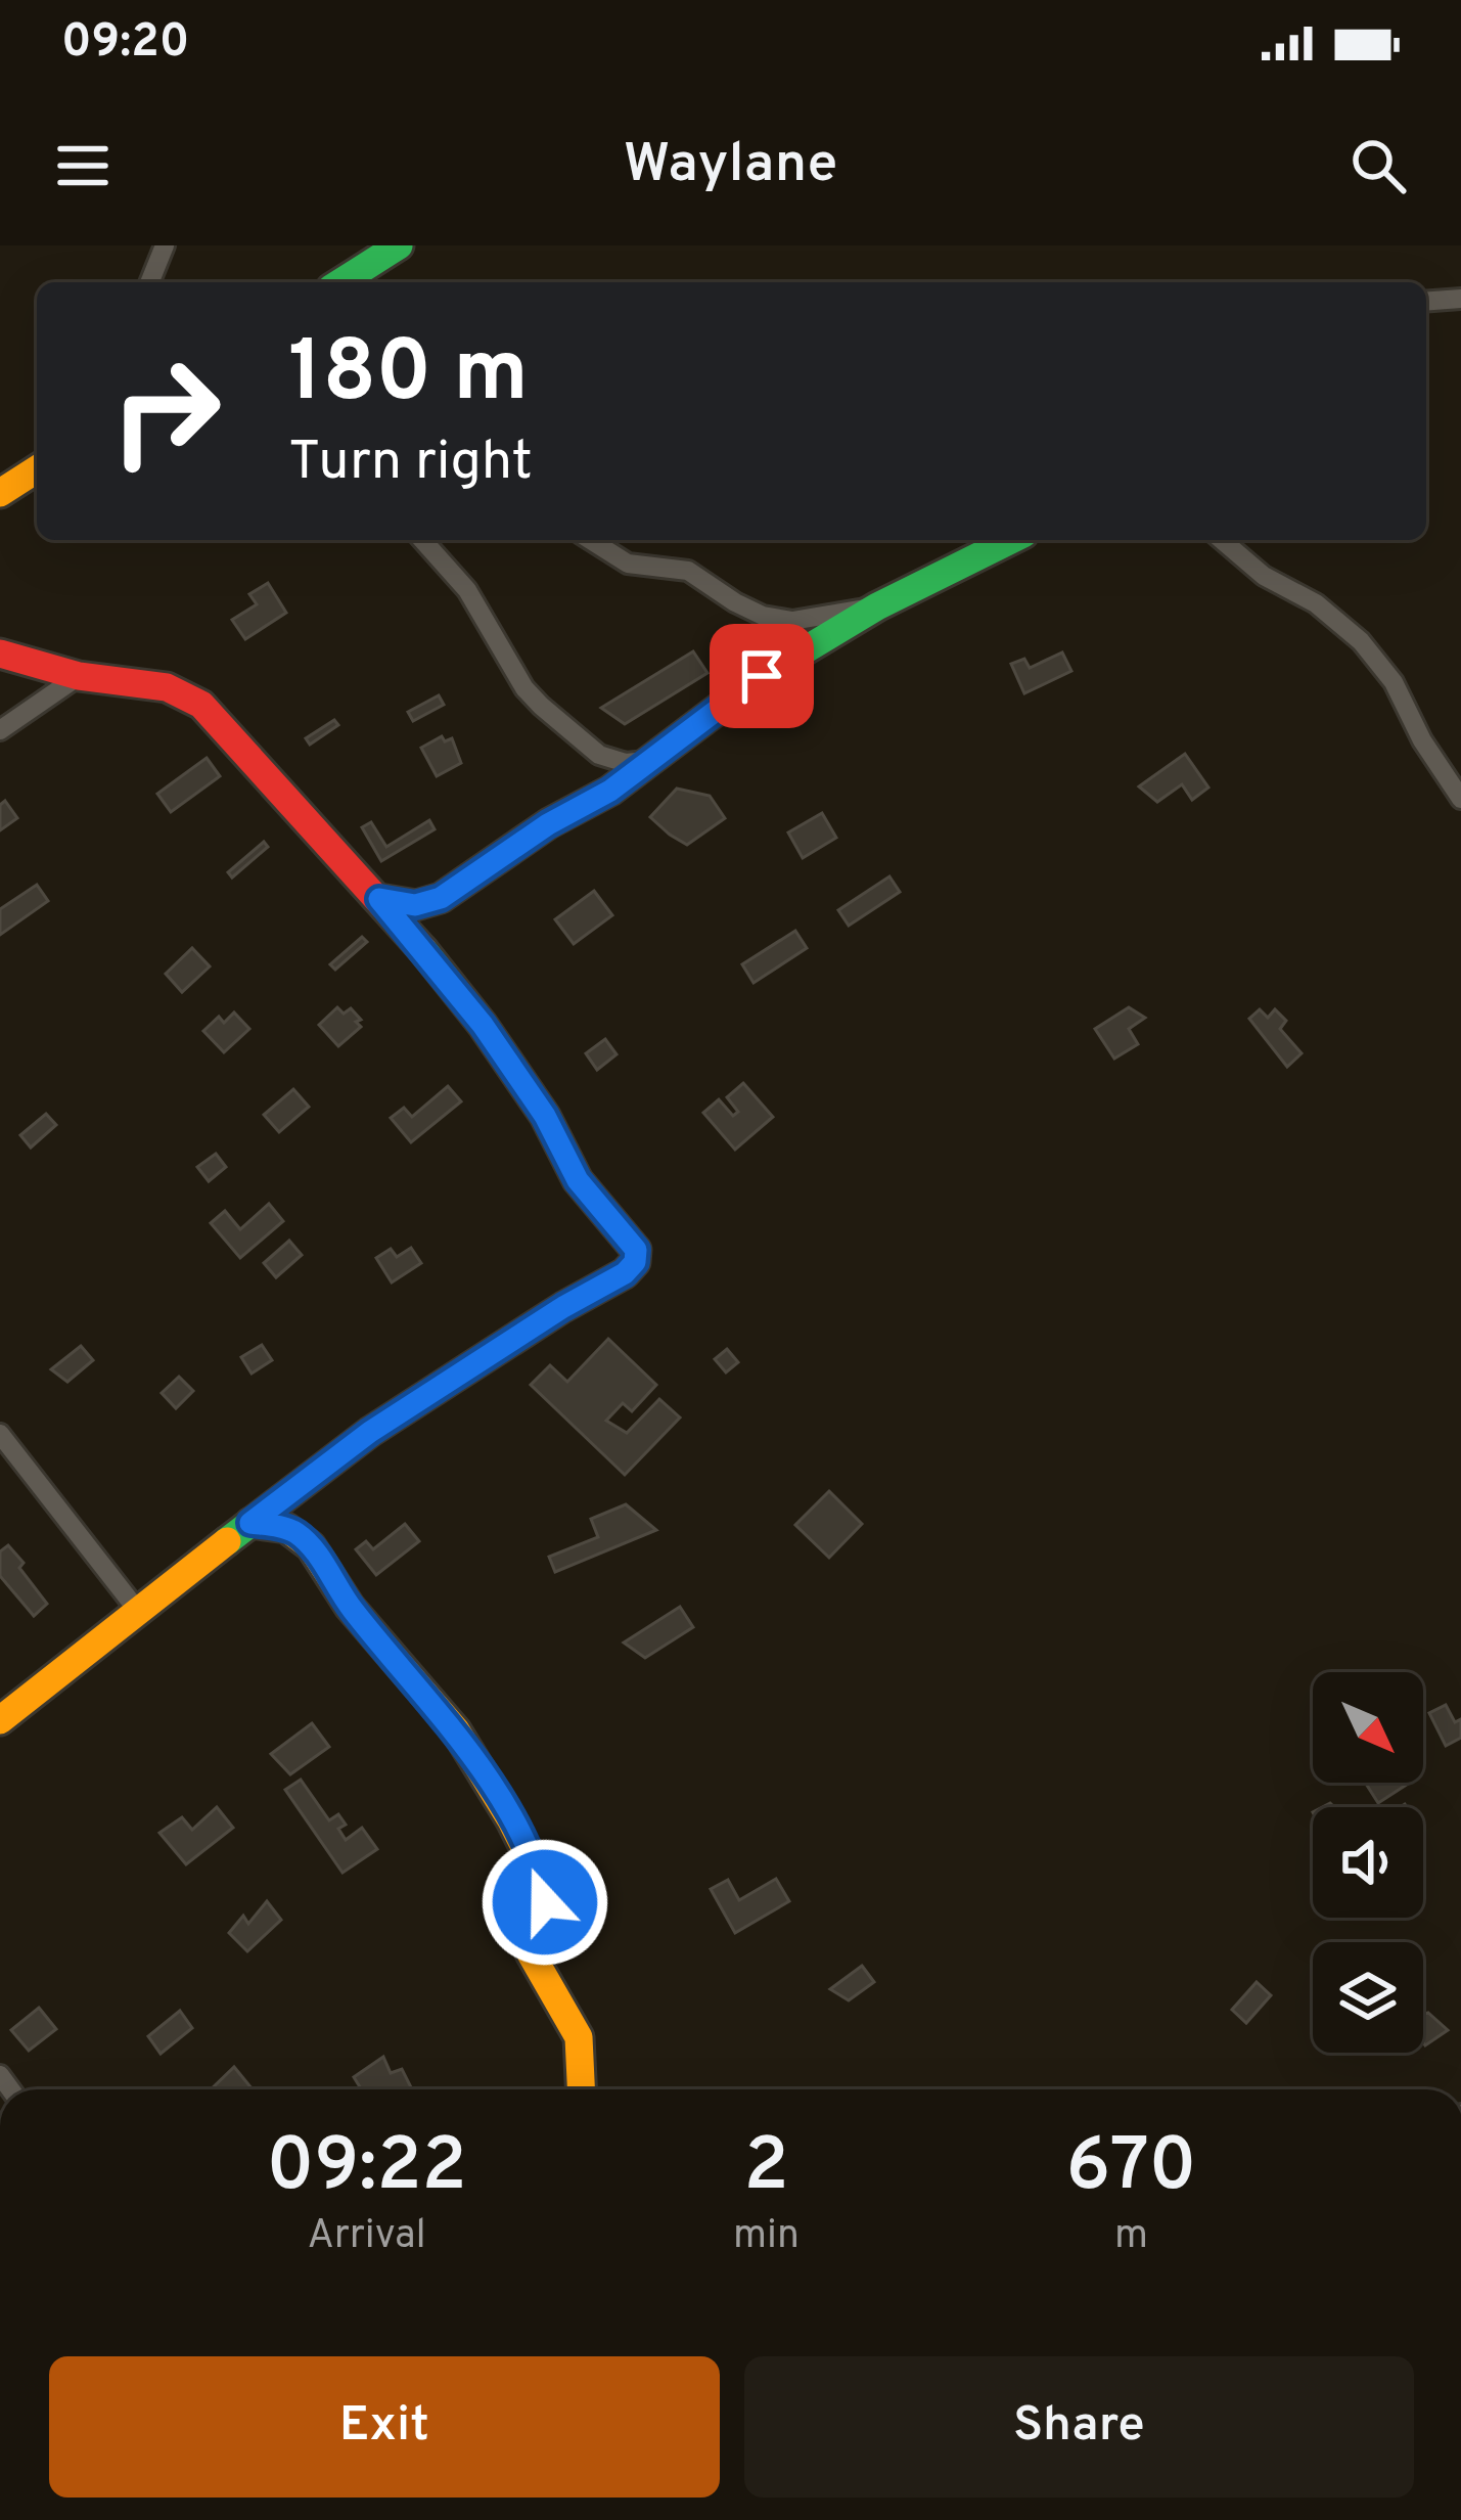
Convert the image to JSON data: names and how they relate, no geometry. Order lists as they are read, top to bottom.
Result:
{
  "north": "bottom right",
  "page": {
    "status": "09:20",
    "header": "Waylane",
    "turn": ["180 m", "Turn right"],
    "eta": [
      "09:22",
      "Arrival",
      "2",
      "min",
      "670",
      "m"
    ],
    "buttons": ["Exit", "Share"]
  }
}
